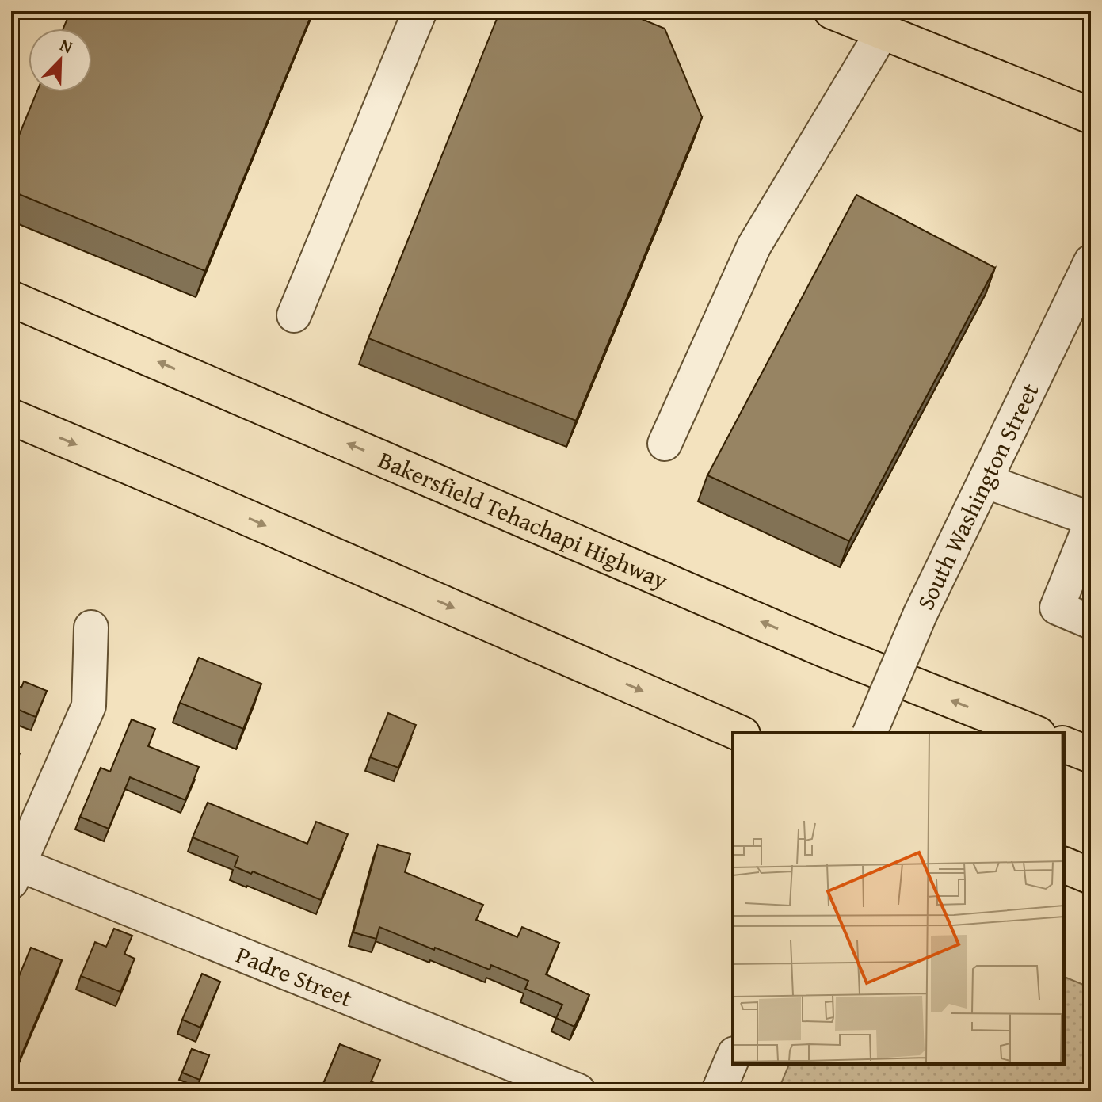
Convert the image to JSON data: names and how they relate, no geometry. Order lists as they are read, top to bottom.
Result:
{
  "streets": {
    "main road": ["Bakersfield Tehachapi Highway"],
    "street": ["South Washington Street", "Padre Street"]
  },
  "north": "top right"
}
